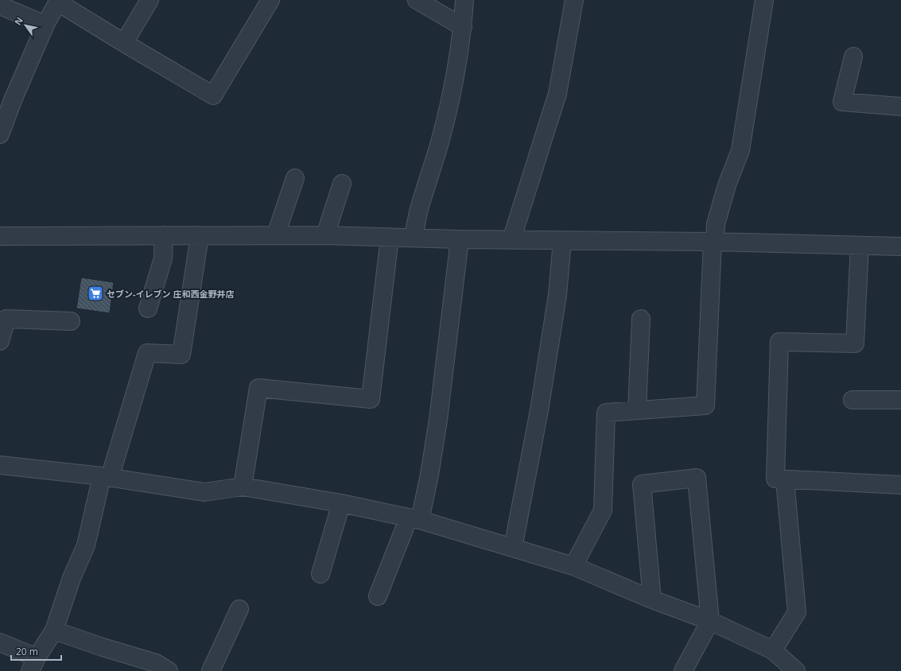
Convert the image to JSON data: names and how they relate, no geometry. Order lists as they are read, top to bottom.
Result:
{
  "places": {
    "supermarket": ["セブン-イレブン 庄和西金野井店"]
  },
  "scale_bar": "20 m",
  "north": "top left"
}
